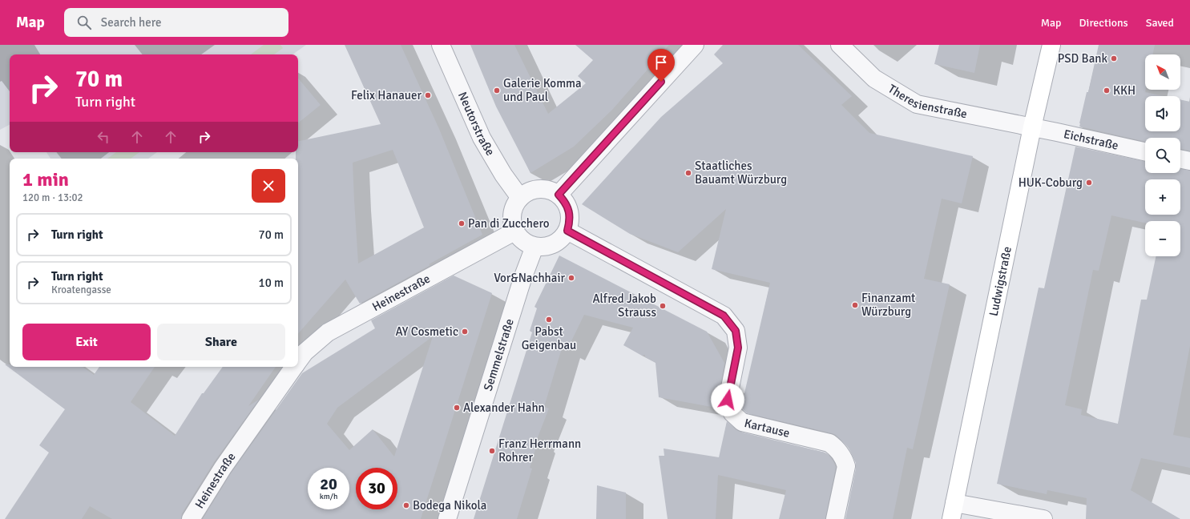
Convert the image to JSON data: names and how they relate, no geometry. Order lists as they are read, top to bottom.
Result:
{
  "streets": {
    "street": [
      "Theresienstraße",
      "Neutorstraße",
      "Eichstraße",
      "Ludwigstraße",
      "Heinestraße",
      "Semmelstraße",
      "Kartause"
    ]
  },
  "crossings": [
    ["Theresienstraße", "Eichstraße"],
    ["Theresienstraße", "Ludwigstraße"],
    ["Neutorstraße", "Heinestraße"],
    ["Neutorstraße", "Semmelstraße"],
    ["Neutorstraße", "Kartause"],
    ["Eichstraße", "Ludwigstraße"],
    ["Heinestraße", "Semmelstraße"],
    ["Heinestraße", "Kartause"],
    ["Semmelstraße", "Kartause"]
  ],
  "places": [
    "PSD Bank",
    "Galerie Komma und Paul",
    "KKH",
    "Felix Hanauer",
    "Staatliches Bauamt Würzburg",
    "HUK-Coburg",
    "Pan di Zucchero",
    "Vor&Nachhair",
    "Finanzamt Würzburg",
    "Alfred Jakob Strauss",
    "Pabst Geigenbau",
    "AY Cosmetic",
    "Alexander Hahn",
    "Franz Herrmann Rohrer",
    "Bodega Nikola"
  ],
  "north": "top left",
  "page": {
    "header": "Map",
    "search": "Search here",
    "nav": ["Map", "Directions", "Saved"],
    "map_buttons": ["+", "−"],
    "turn": ["70 m", "Turn right"],
    "heading": ["1 min", "120 m · 13:02"],
    "list": [
      {
        "name": "Turn right",
        "value": "70 m"
      },
      {
        "name": "Turn right",
        "note": "Kroatengasse",
        "value": "10 m"
      }
    ],
    "buttons": ["Exit", "Share"],
    "speed": "20 km/h",
    "limit": "30"
  }
}
